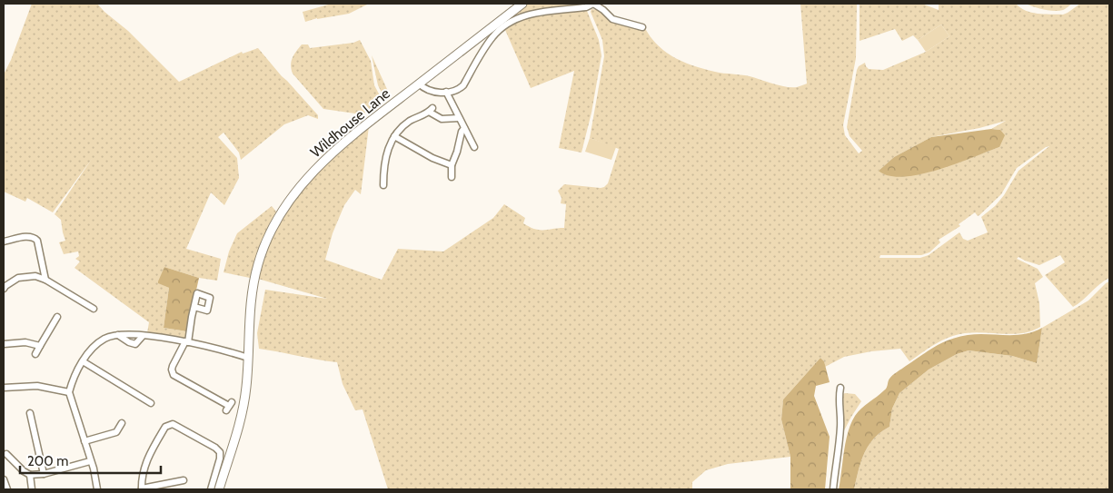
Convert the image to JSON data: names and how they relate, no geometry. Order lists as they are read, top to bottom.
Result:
{
  "streets": {
    "main road": ["Wildhouse Lane"]
  },
  "scale_bar": "200 m"
}
